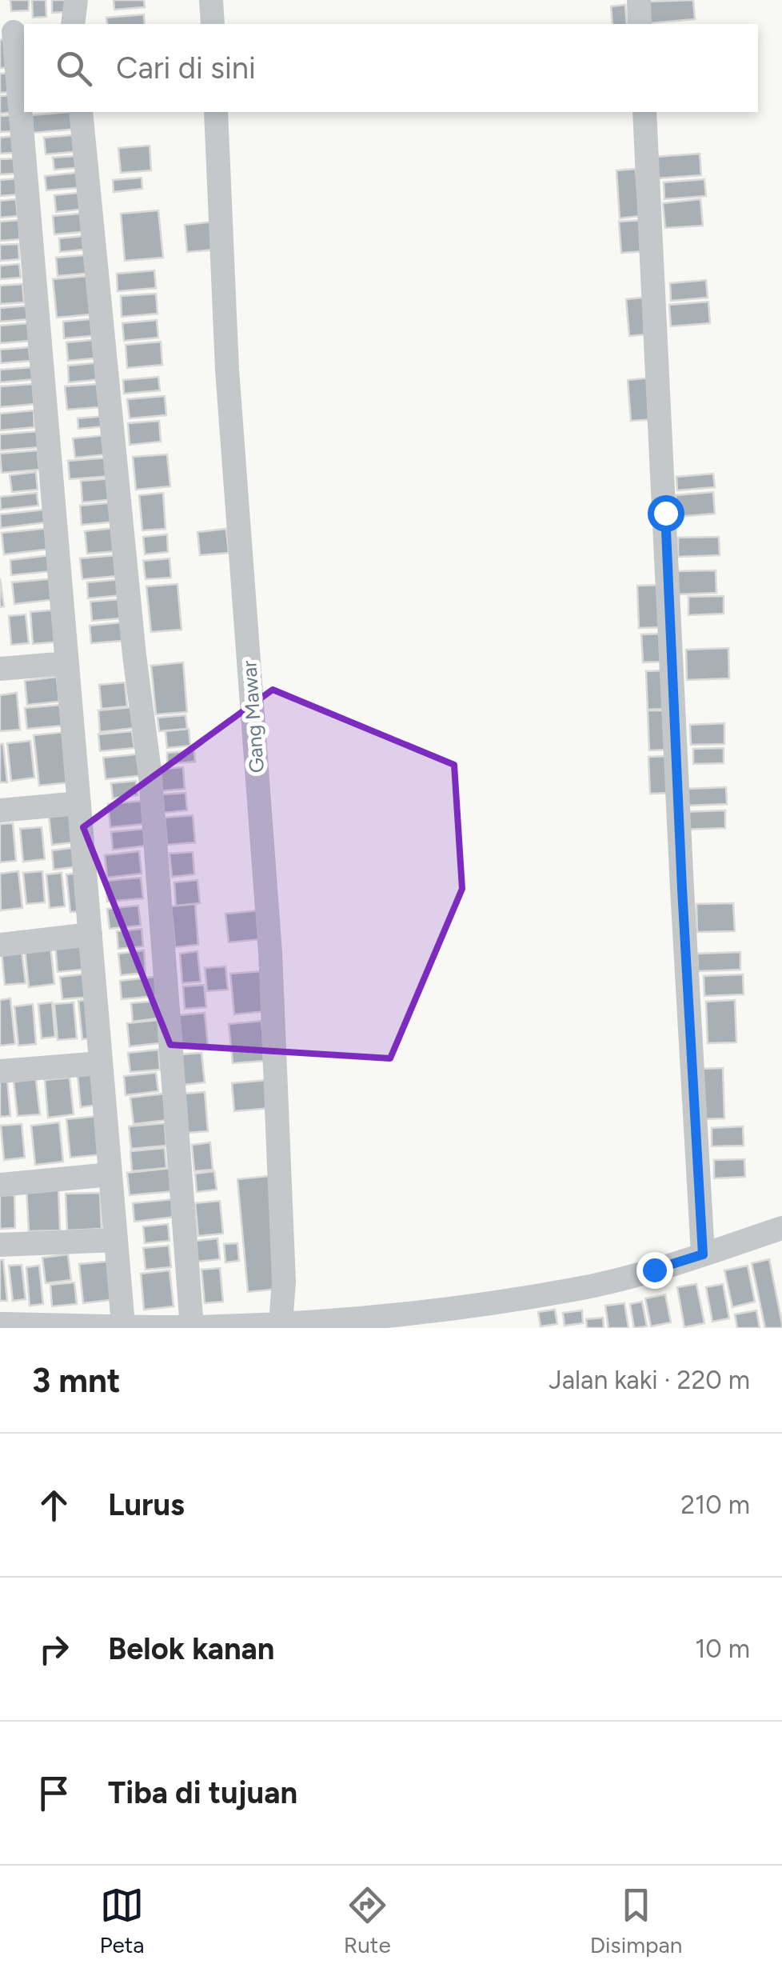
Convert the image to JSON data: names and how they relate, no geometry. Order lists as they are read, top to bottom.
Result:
{
  "streets": {
    "street": ["Gang Mawar"]
  },
  "page": {
    "search": "Cari di sini",
    "heading": ["3 mnt", "Jalan kaki · 220 m"],
    "list": [
      ["Lurus", "210 m"],
      ["Belok kanan", "10 m"],
      "Tiba di tujuan"
    ],
    "nav": ["Peta", "Rute", "Disimpan"]
  }
}
